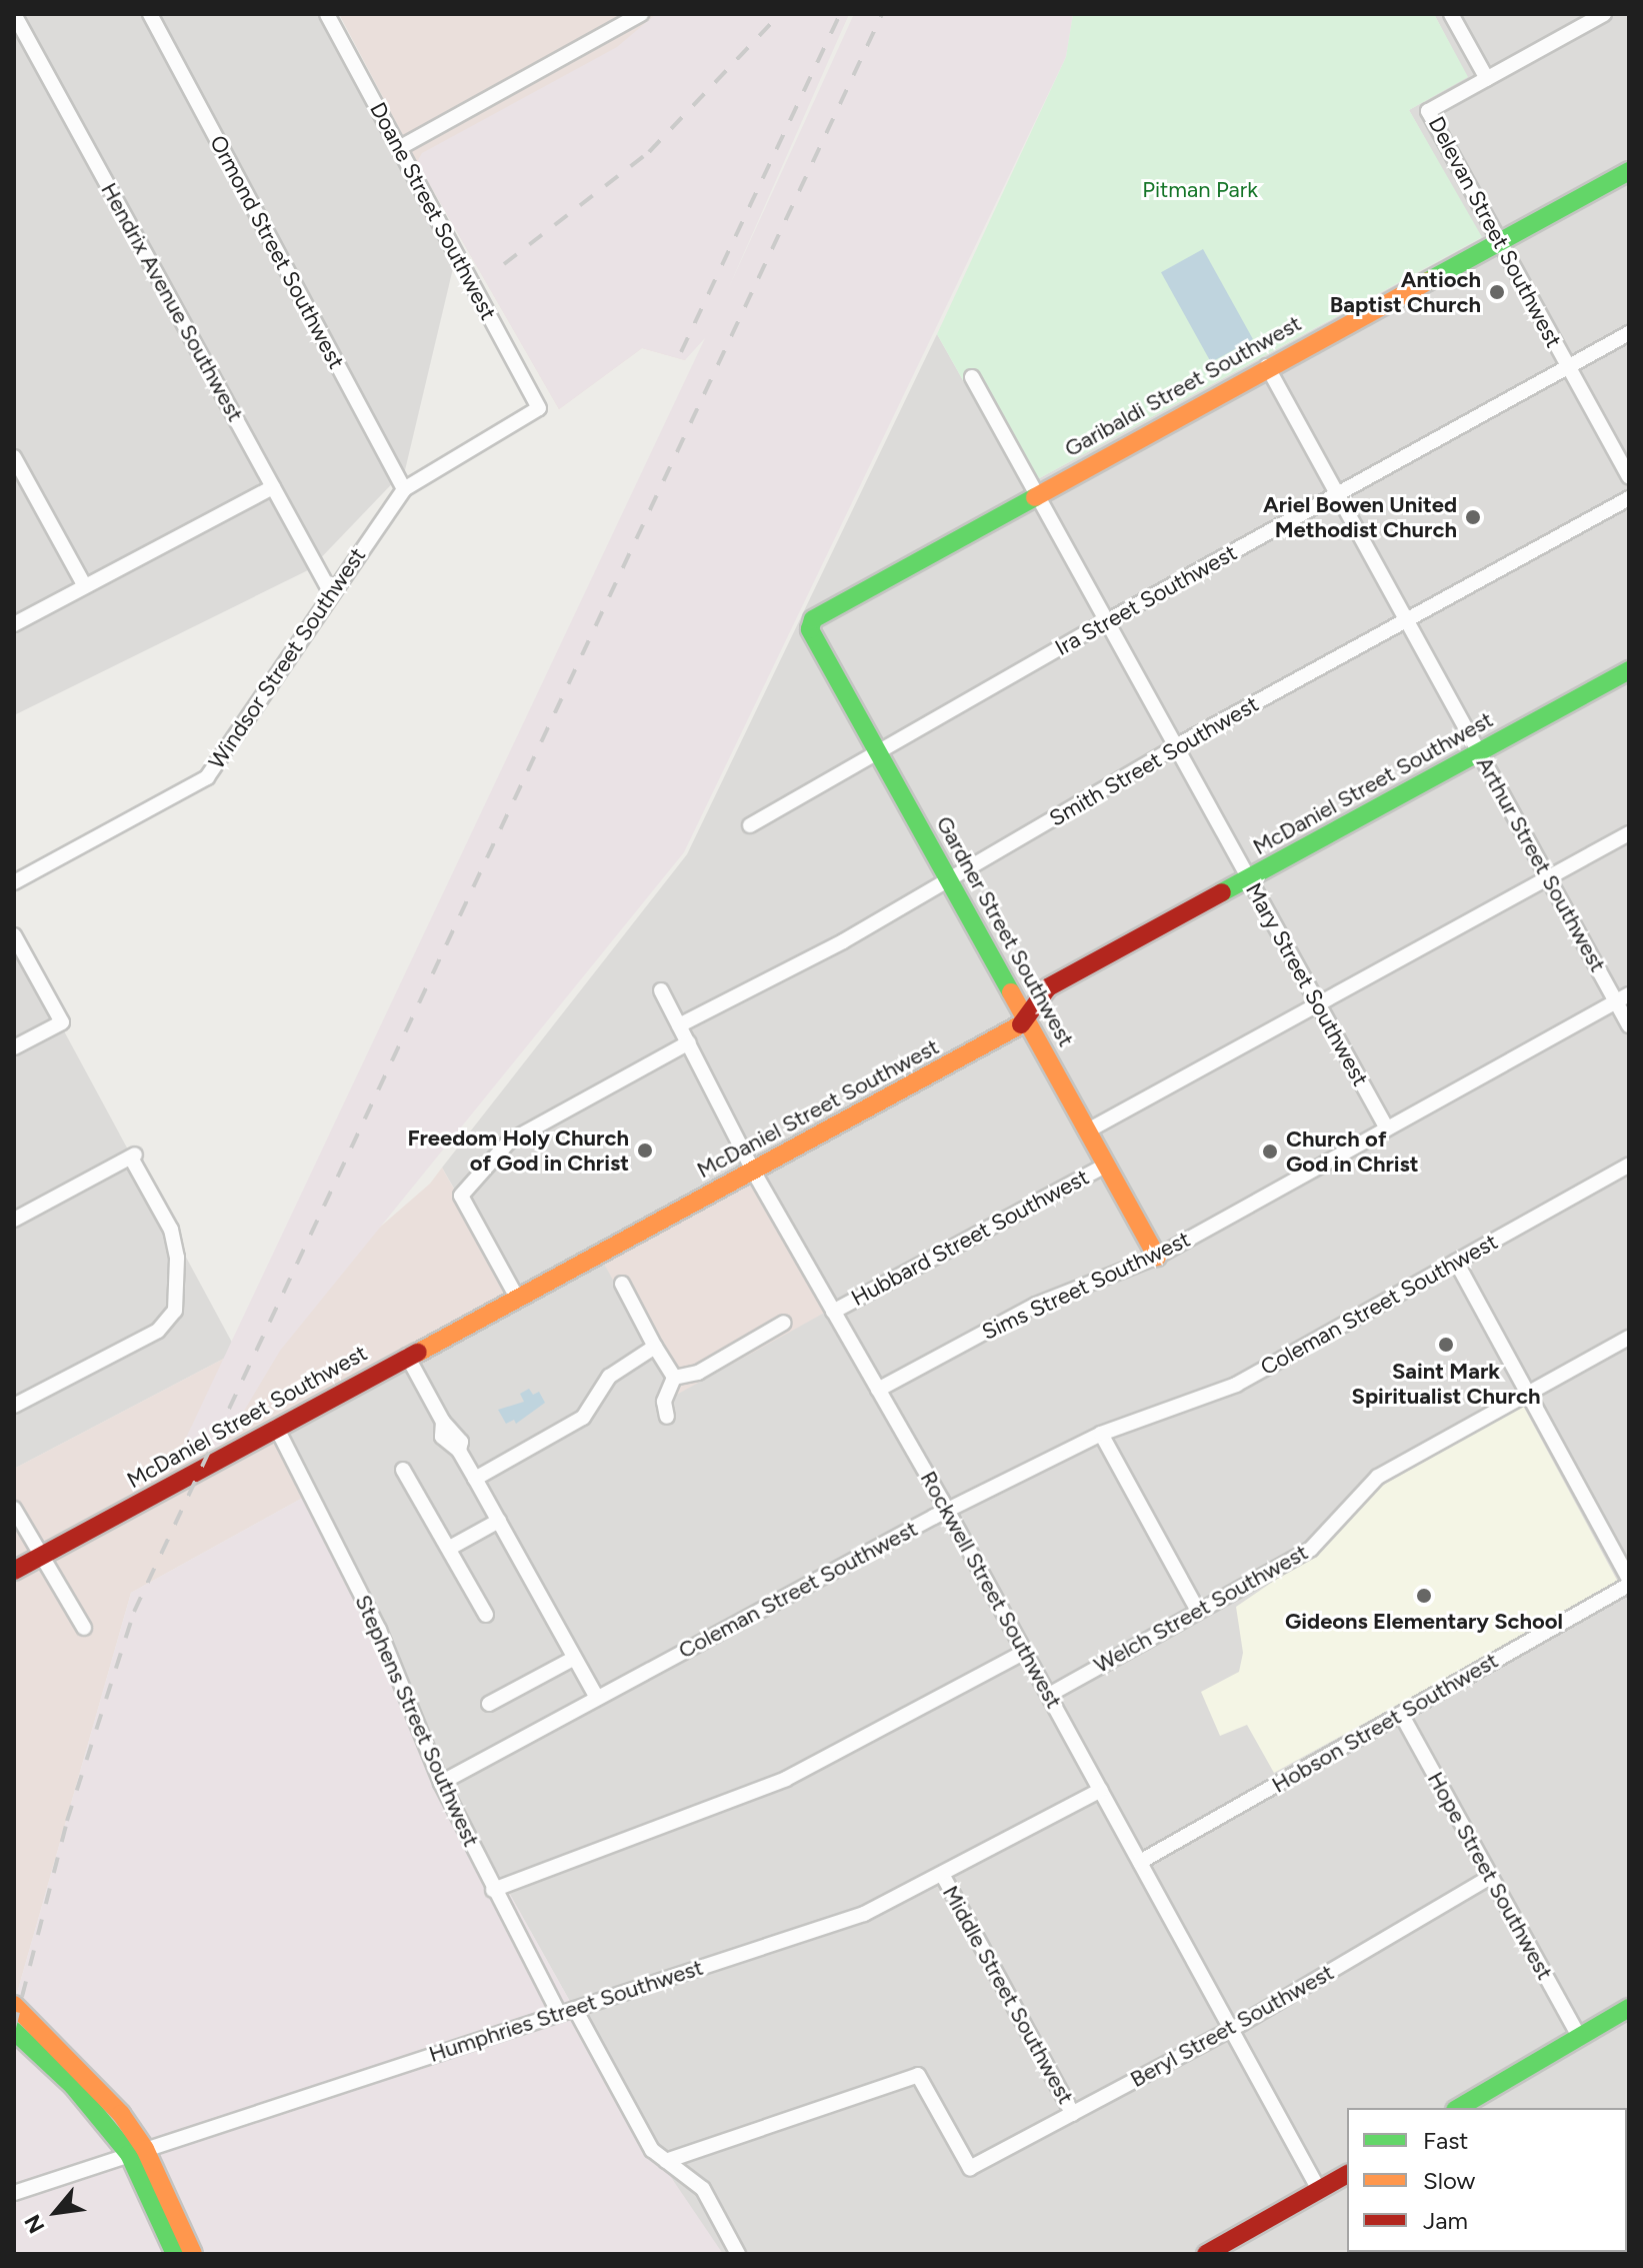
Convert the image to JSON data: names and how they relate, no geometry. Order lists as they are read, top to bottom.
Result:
{
  "streets": {
    "street": [
      "Doane Street Southwest",
      "Delevan Street Southwest",
      "Ormond Street Southwest",
      "Hendrix Avenue Southwest",
      "Garibaldi Street Southwest",
      "Ira Street Southwest",
      "Windsor Street Southwest",
      "Smith Street Southwest",
      "McDaniel Street Southwest",
      "Arthur Street Southwest",
      "Gardner Street Southwest",
      "Mary Street Southwest",
      "Hubbard Street Southwest",
      "Sims Street Southwest",
      "Coleman Street Southwest",
      "Rockwell Street Southwest",
      "Welch Street Southwest",
      "Stephens Street Southwest",
      "Hobson Street Southwest",
      "Hope Street Southwest",
      "Middle Street Southwest",
      "Humphries Street Southwest",
      "Beryl Street Southwest"
    ]
  },
  "crossings": [
    ["Doane Street Southwest", "Windsor Street Southwest"],
    ["Delevan Street Southwest", "Garibaldi Street Southwest"],
    ["Delevan Street Southwest", "Ira Street Southwest"],
    ["Ormond Street Southwest", "Windsor Street Southwest"],
    ["Hendrix Avenue Southwest", "Windsor Street Southwest"],
    ["Garibaldi Street Southwest", "Arthur Street Southwest"],
    ["Garibaldi Street Southwest", "Gardner Street Southwest"],
    ["Garibaldi Street Southwest", "Mary Street Southwest"],
    ["Ira Street Southwest", "Arthur Street Southwest"],
    ["Ira Street Southwest", "Gardner Street Southwest"],
    ["Ira Street Southwest", "Mary Street Southwest"],
    ["Smith Street Southwest", "Arthur Street Southwest"],
    ["Smith Street Southwest", "Gardner Street Southwest"],
    ["Smith Street Southwest", "Mary Street Southwest"],
    ["Smith Street Southwest", "Rockwell Street Southwest"],
    ["McDaniel Street Southwest", "Arthur Street Southwest"],
    ["McDaniel Street Southwest", "Gardner Street Southwest"],
    ["McDaniel Street Southwest", "Mary Street Southwest"],
    ["McDaniel Street Southwest", "Rockwell Street Southwest"],
    ["McDaniel Street Southwest", "Stephens Street Southwest"],
    ["Arthur Street Southwest", "Sims Street Southwest"],
    ["Gardner Street Southwest", "Hubbard Street Southwest"],
    ["Gardner Street Southwest", "Sims Street Southwest"],
    ["Mary Street Southwest", "Sims Street Southwest"],
    ["Hubbard Street Southwest", "Rockwell Street Southwest"],
    ["Sims Street Southwest", "Rockwell Street Southwest"],
    ["Coleman Street Southwest", "Rockwell Street Southwest"],
    ["Coleman Street Southwest", "Stephens Street Southwest"],
    ["Rockwell Street Southwest", "Welch Street Southwest"],
    ["Rockwell Street Southwest", "Hobson Street Southwest"],
    ["Rockwell Street Southwest", "Humphries Street Southwest"],
    ["Rockwell Street Southwest", "Beryl Street Southwest"],
    ["Stephens Street Southwest", "Humphries Street Southwest"],
    ["Hobson Street Southwest", "Hope Street Southwest"],
    ["Hope Street Southwest", "Beryl Street Southwest"],
    ["Middle Street Southwest", "Humphries Street Southwest"],
    ["Middle Street Southwest", "Beryl Street Southwest"]
  ],
  "parks": ["Pitman Park"],
  "places": [
    "Antioch Baptist Church",
    "Ariel Bowen United Methodist Church",
    "Freedom Holy Church of God in Christ",
    "Church of God in Christ",
    "Saint Mark Spiritualist Church",
    "Gideons Elementary School"
  ],
  "legend": ["Fast", "Slow", "Jam"],
  "north": "bottom left"
}
